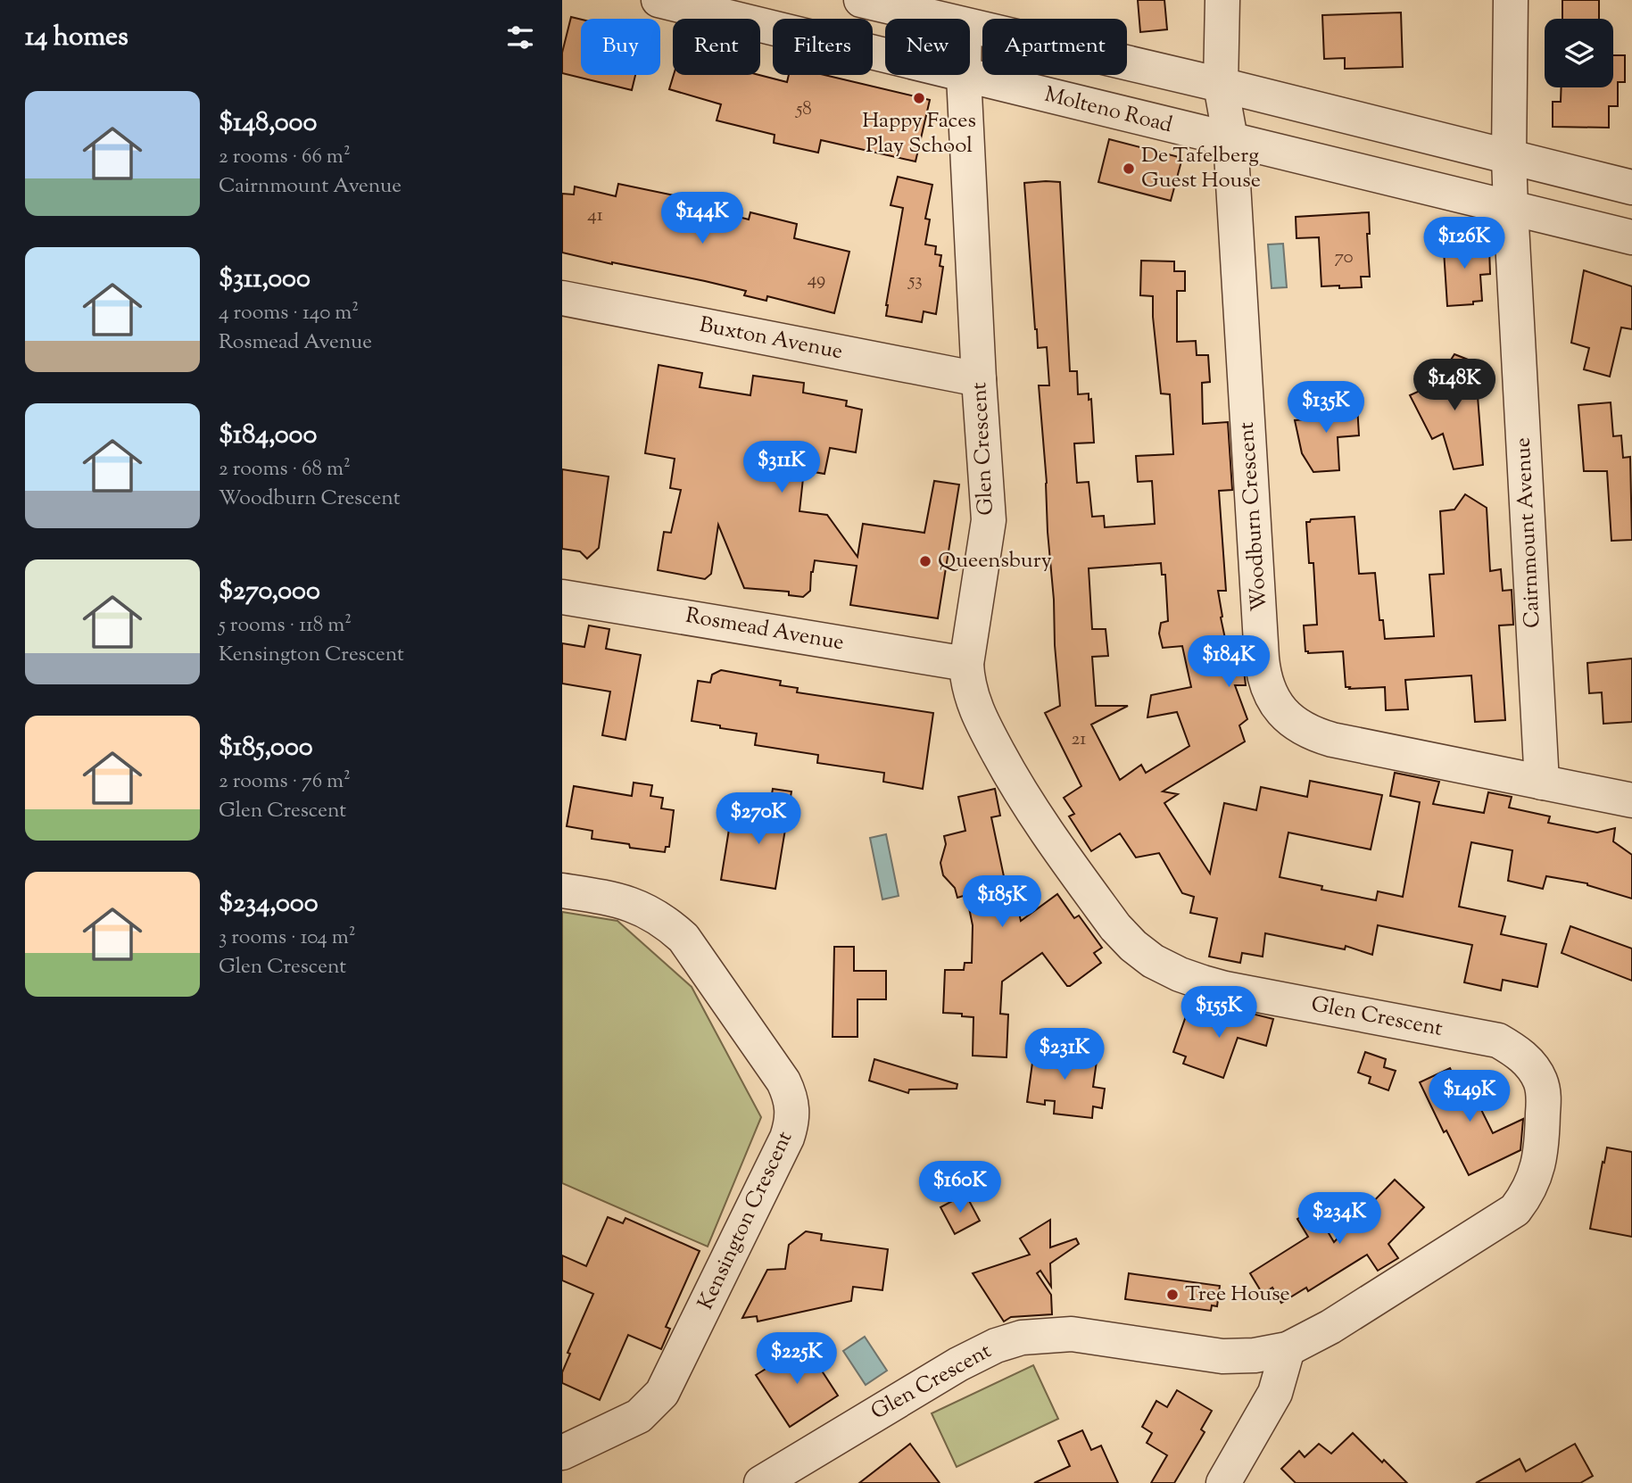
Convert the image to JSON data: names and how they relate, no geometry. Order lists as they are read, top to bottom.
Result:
{
  "streets": {
    "street": [
      "Molteno Road",
      "Buxton Avenue",
      "Glen Crescent",
      "Woodburn Crescent",
      "Cairnmount Avenue",
      "Rosmead Avenue",
      "Kensington Crescent"
    ]
  },
  "crossings": [
    ["Molteno Road", "Glen Crescent"],
    ["Molteno Road", "Woodburn Crescent"],
    ["Molteno Road", "Cairnmount Avenue"],
    ["Buxton Avenue", "Glen Crescent"],
    ["Glen Crescent", "Rosmead Avenue"],
    ["Woodburn Crescent", "Cairnmount Avenue"]
  ],
  "places": [
    "Happy Faces Play School",
    "De Tafelberg Guest House",
    "Queensbury",
    "Tree House"
  ],
  "house_numbers": [
    "58",
    "41",
    "70",
    "49",
    "53",
    "21"
  ],
  "page": {
    "heading": "14 homes",
    "chip": [
      "Buy",
      "Rent",
      "Filters",
      "New",
      "Apartment"
    ],
    "list": [
      {
        "name": "$148,000",
        "note": "2 rooms · 66 m² · Cairnmount Avenue"
      },
      {
        "name": "$311,000",
        "note": "4 rooms · 140 m² · Rosmead Avenue"
      },
      {
        "name": "$184,000",
        "note": "2 rooms · 68 m² · Woodburn Crescent"
      },
      {
        "name": "$270,000",
        "note": "5 rooms · 118 m² · Kensington Crescent"
      },
      {
        "name": "$185,000",
        "note": "2 rooms · 76 m² · Glen Crescent"
      },
      {
        "name": "$234,000",
        "note": "3 rooms · 104 m² · Glen Crescent"
      }
    ],
    "price": [
      "$144K",
      "$126K",
      "$148K",
      "$135K",
      "$311K",
      "$184K",
      "$270K",
      "$185K",
      "$155K",
      "$231K",
      "$149K",
      "$160K",
      "$234K",
      "$225K"
    ]
  }
}
